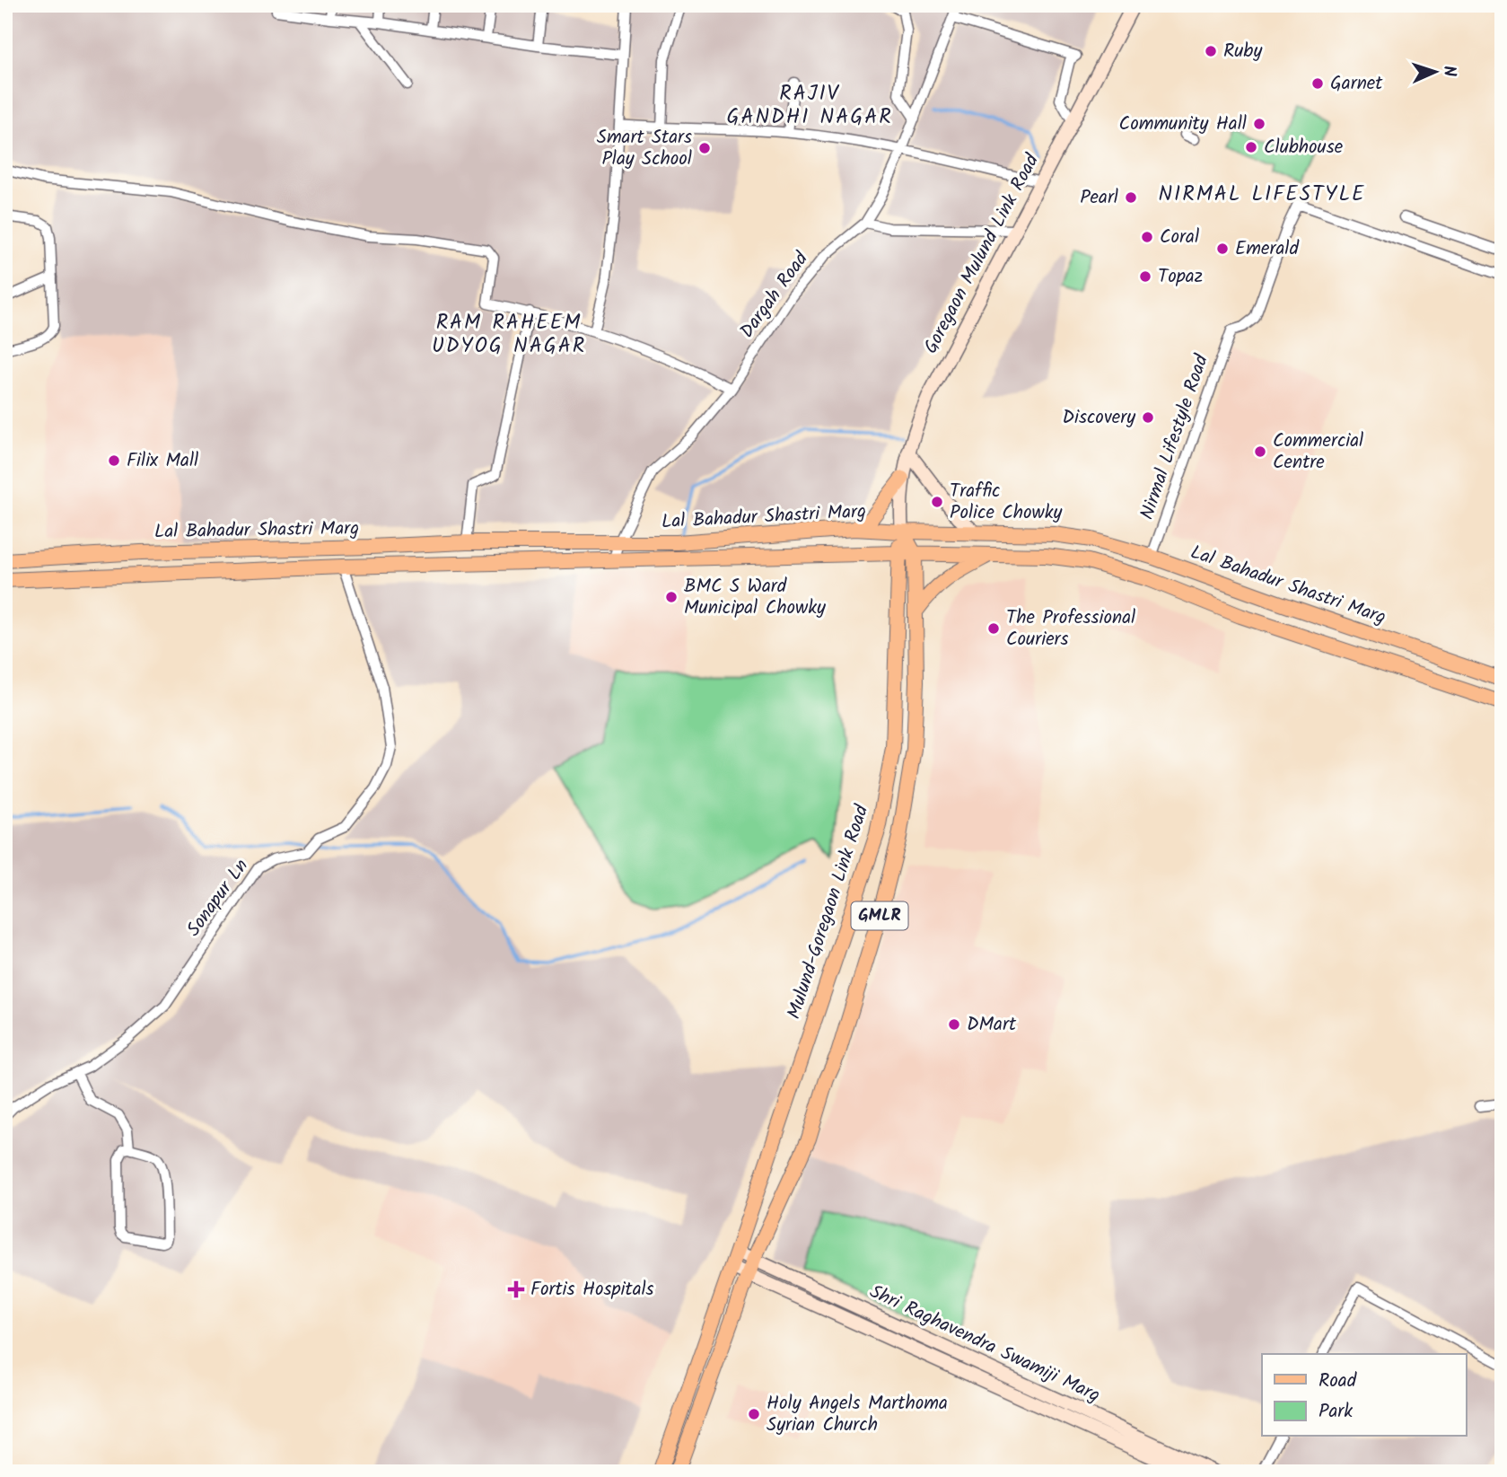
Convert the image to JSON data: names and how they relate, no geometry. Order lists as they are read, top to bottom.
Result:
{
  "streets": {
    "main road": ["Lal Bahadur Shastri Marg", "Mulund-Goregaon Link Road", "GMLR"],
    "street": [
      "Goregaon Mulund Link Road",
      "Dargah Road",
      "Nirmal Lifestyle Road",
      "Sonapur Ln",
      "Shri Raghavendra Swamiji Marg"
    ]
  },
  "crossings": [
    ["Goregaon Mulund Link Road", "Lal Bahadur Shastri Marg"],
    ["Goregaon Mulund Link Road", "Mulund-Goregaon Link Road"],
    ["Dargah Road", "Lal Bahadur Shastri Marg"],
    ["Nirmal Lifestyle Road", "Lal Bahadur Shastri Marg"],
    ["Lal Bahadur Shastri Marg", "Sonapur Ln"],
    ["Lal Bahadur Shastri Marg", "Mulund-Goregaon Link Road"],
    ["Lal Bahadur Shastri Marg", "GMLR"],
    ["Mulund-Goregaon Link Road", "Shri Raghavendra Swamiji Marg"],
    ["GMLR", "Shri Raghavendra Swamiji Marg"]
  ],
  "districts": ["RAJIV GANDHI NAGAR", "NIRMAL LIFESTYLE", "RAM RAHEEM UDYOG NAGAR"],
  "places": {
    "other": [
      "Ruby",
      "Garnet",
      "Community Hall",
      "Clubhouse",
      "Smart Stars Play School",
      "Pearl",
      "Coral",
      "Emerald",
      "Topaz",
      "Discovery",
      "Commercial Centre",
      "Filix Mall",
      "Traffic Police Chowky",
      "BMC S Ward Municipal Chowky",
      "The Professional Couriers",
      "DMart",
      "Holy Angels Marthoma Syrian Church"
    ],
    "health": ["Fortis Hospitals"]
  },
  "legend": ["Road", "Park"],
  "north": "right"
}
